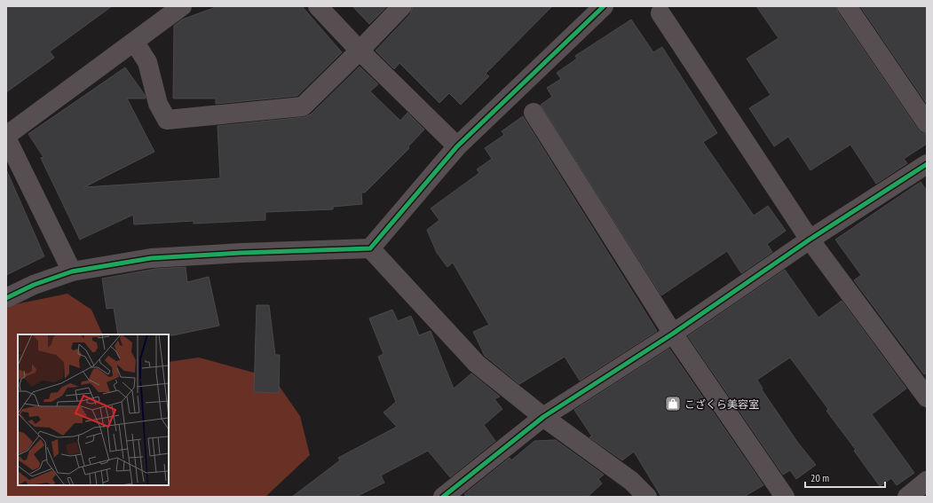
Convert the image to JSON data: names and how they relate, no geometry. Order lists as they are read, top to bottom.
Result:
{
  "places": {
    "shop": ["こざくら美容室"]
  },
  "scale_bar": "20 m"
}
